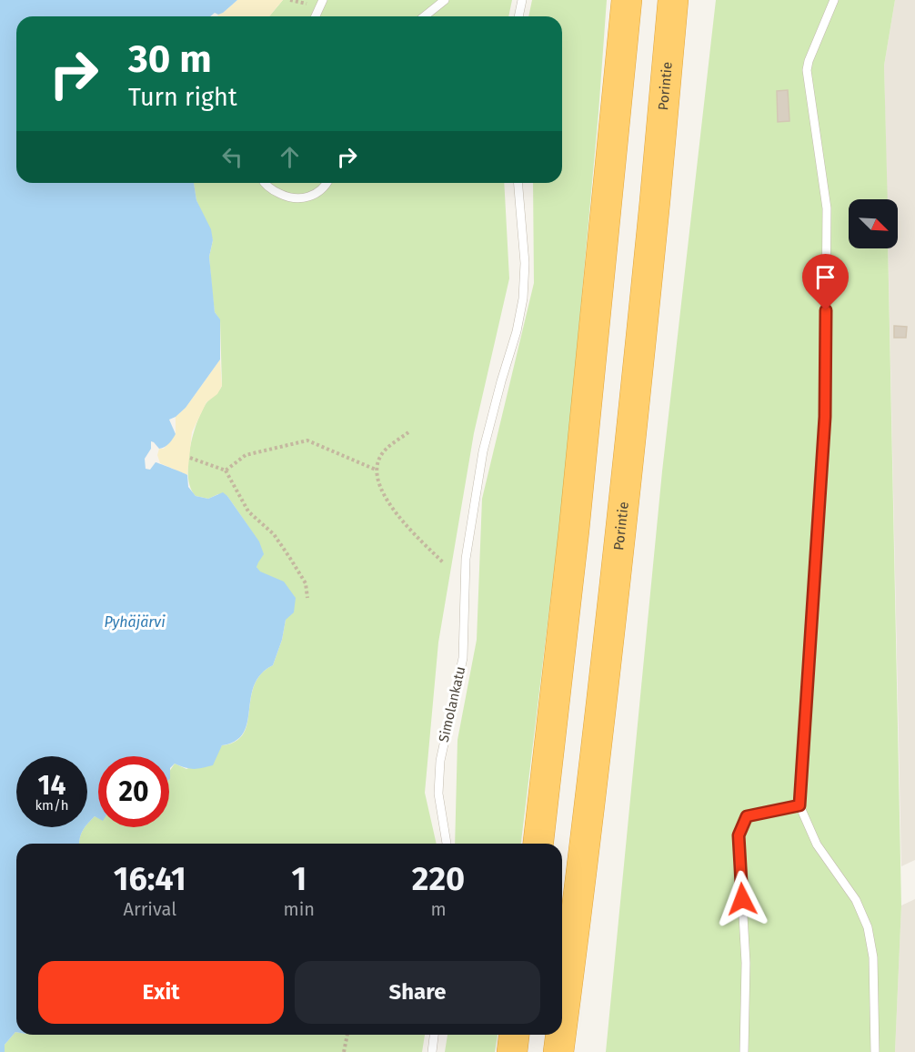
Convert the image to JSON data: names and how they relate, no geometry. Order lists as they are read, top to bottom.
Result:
{
  "streets": {
    "highway": ["Porintie"],
    "lane": ["Simolankatu"]
  },
  "water": ["Pyhäjärvi"],
  "north": "bottom right",
  "page": {
    "turn": ["30 m", "Turn right"],
    "speed": "14 km/h",
    "limit": "20",
    "eta": [
      "16:41",
      "Arrival",
      "1",
      "min",
      "220",
      "m"
    ],
    "buttons": ["Exit", "Share"]
  }
}
